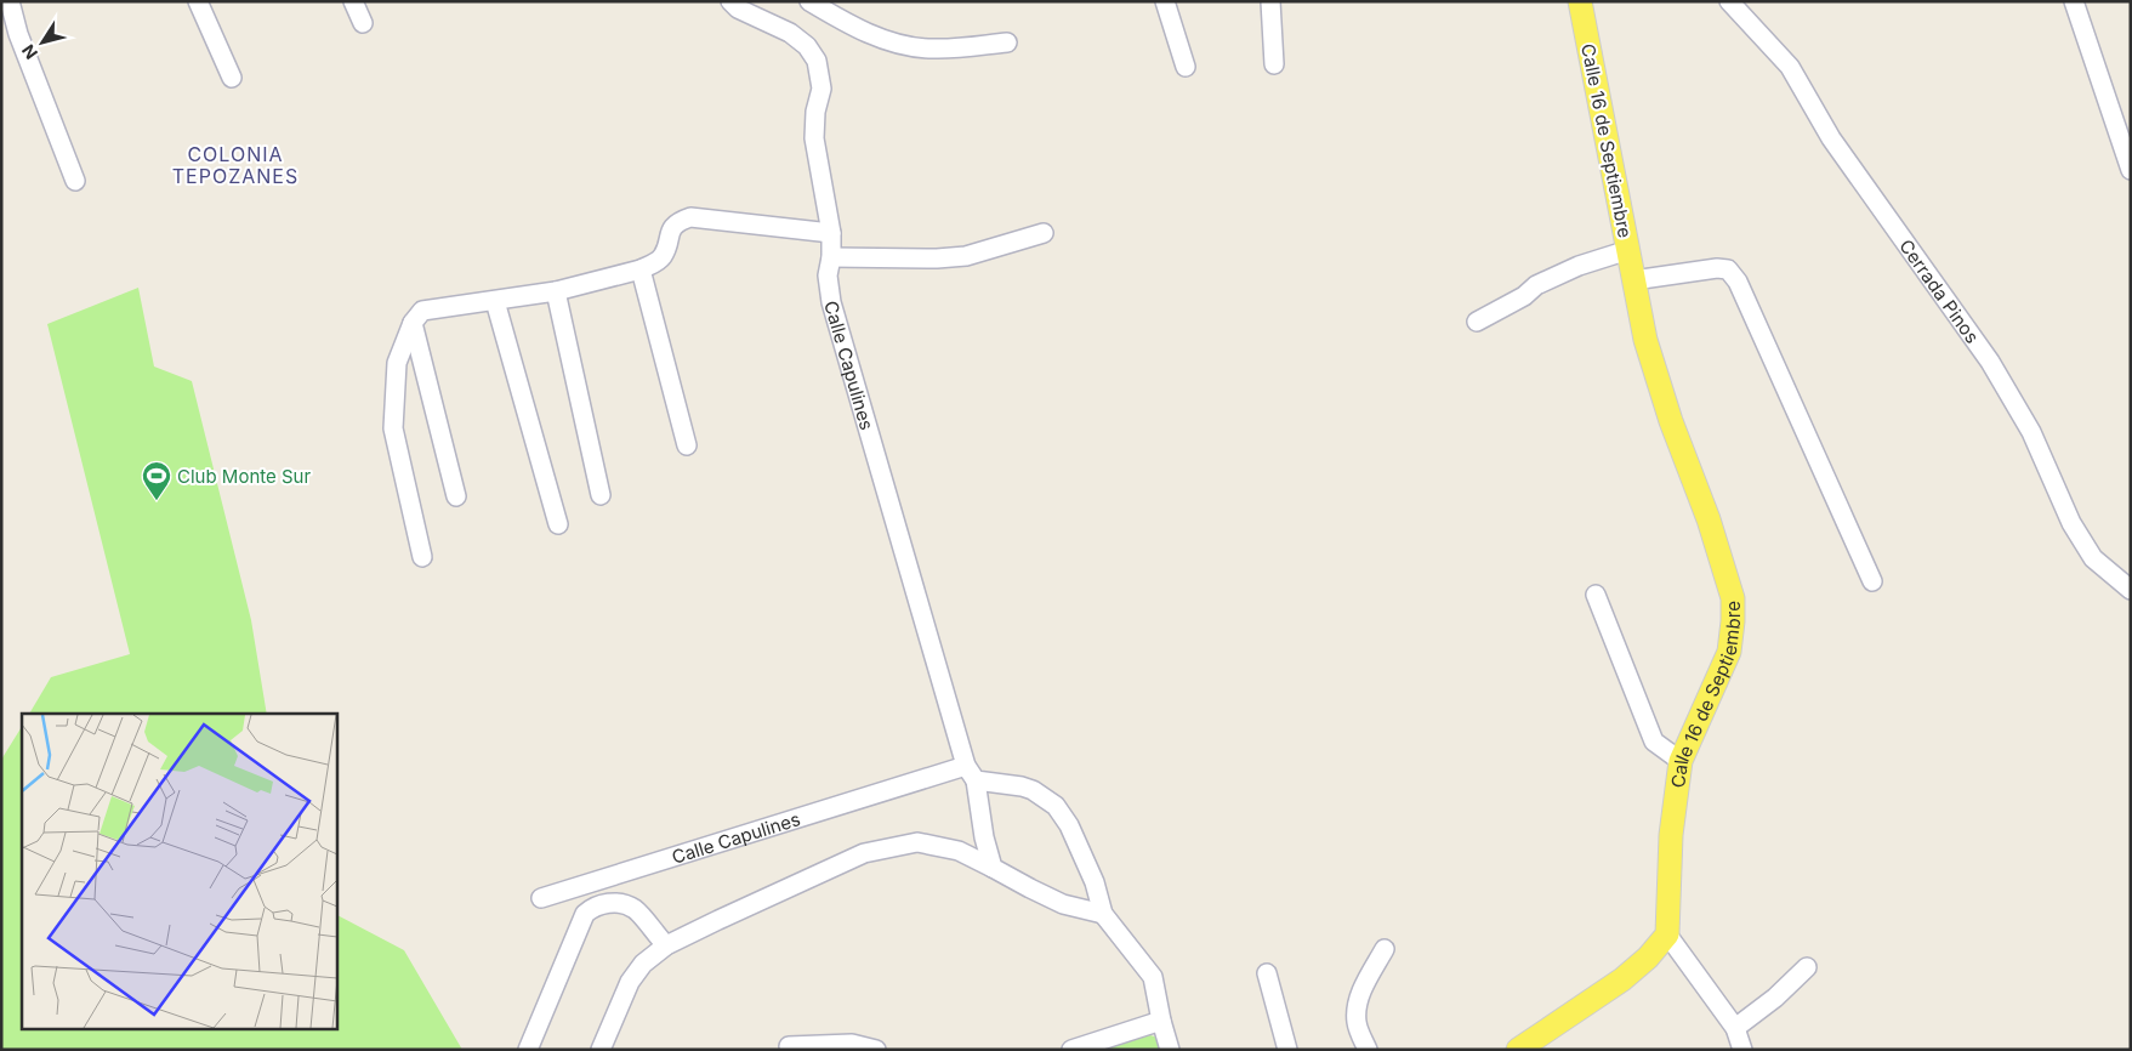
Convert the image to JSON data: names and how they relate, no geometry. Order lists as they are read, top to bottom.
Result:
{
  "streets": {
    "main road": ["Calle 16 de Septiembre"],
    "street": ["Cerrada Pinos", "Calle Capulines"]
  },
  "districts": ["COLONIA TEPOZANES"],
  "places": {
    "sports": ["Club Monte Sur"]
  },
  "north": "bottom left"
}
